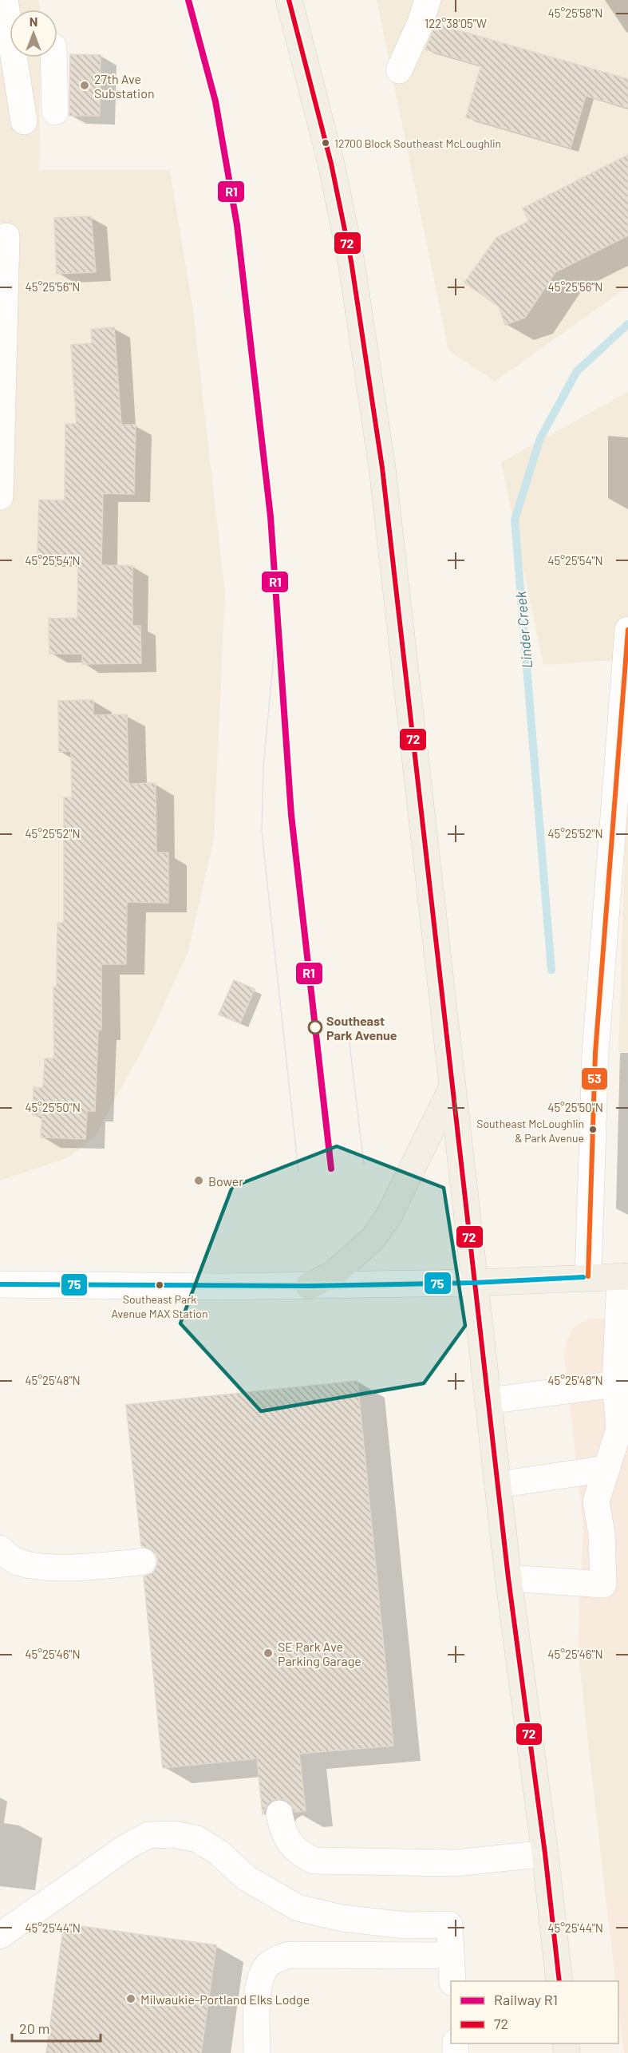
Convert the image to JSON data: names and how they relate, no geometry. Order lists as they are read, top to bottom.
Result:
{
  "water": ["Linder Creek"],
  "places": [
    "27th Ave Substation",
    "12700 Block Southeast McLoughlin",
    "Southeast Park Avenue",
    "Southeast McLoughlin & Park Avenue",
    "Bower",
    "Southeast Park Avenue MAX Station",
    "SE Park Ave Parking Garage",
    "Milwaukie-Portland Elks Lodge"
  ],
  "lines": [
    "rail line R1",
    "transit line 72",
    "transit line 53",
    "transit line 75"
  ],
  "legend": ["Railway R1", "72"],
  "scale_bar": "20 m",
  "north": "top",
  "coordinates": [
    "45°25'58\"N",
    "122°38'05\"W",
    "45°25'56\"N",
    "45°25'54\"N",
    "45°25'52\"N",
    "45°25'50\"N",
    "45°25'48\"N",
    "45°25'46\"N",
    "45°25'44\"N"
  ]
}
